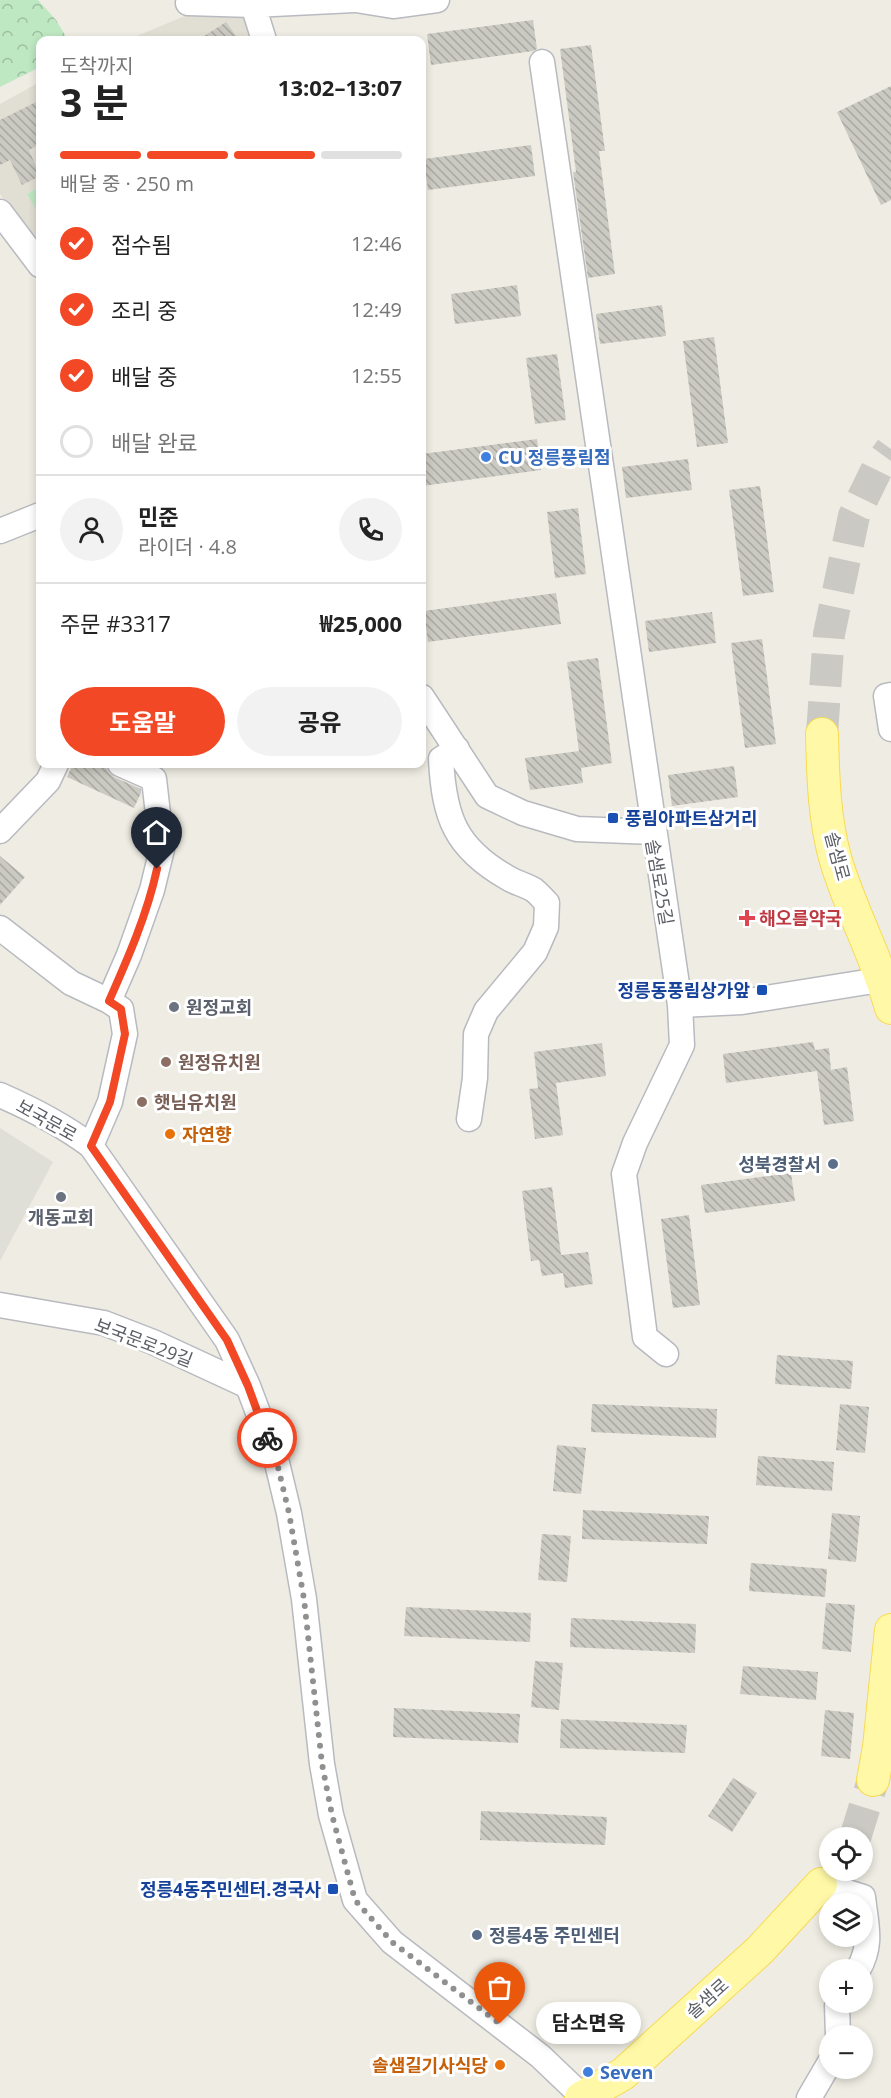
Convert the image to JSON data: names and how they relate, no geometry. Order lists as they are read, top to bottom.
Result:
{
  "streets": {
    "main road": ["솔샘로"],
    "street": ["솔샘로25길", "보국문로", "보국문로29길"]
  },
  "crossings": [
    ["솔샘로", "보국문로"],
    ["보국문로", "보국문로29길"]
  ],
  "places": {
    "other": [
      "CU 정릉풍림점",
      "원정교회",
      "원정유치원",
      "햇님유치원",
      "자연향",
      "성북경찰서",
      "개동교회",
      "정릉4동 주민센터",
      "담소면옥",
      "솔샘길기사식당",
      "Seven"
    ],
    "transit": ["풍림아파트삼거리", "정릉동풍림상가앞", "정릉4동주민센터.경국사"],
    "health": ["해오름약국"]
  },
  "page": {
    "heading": ["3 분", "도착까지", "13:02–13:07"],
    "panel": [
      "민준",
      "라이더 · 4.8",
      "주문 #3317",
      "₩25,000"
    ],
    "bar": "배달 중 · 250 m",
    "list": [
      ["접수됨", "12:46"],
      ["조리 중", "12:49"],
      ["배달 중", "12:55"],
      "배달 완료"
    ],
    "buttons": ["도움말", "공유"],
    "map_buttons": ["+", "−"],
    "bubble": "담소면옥"
  }
}
